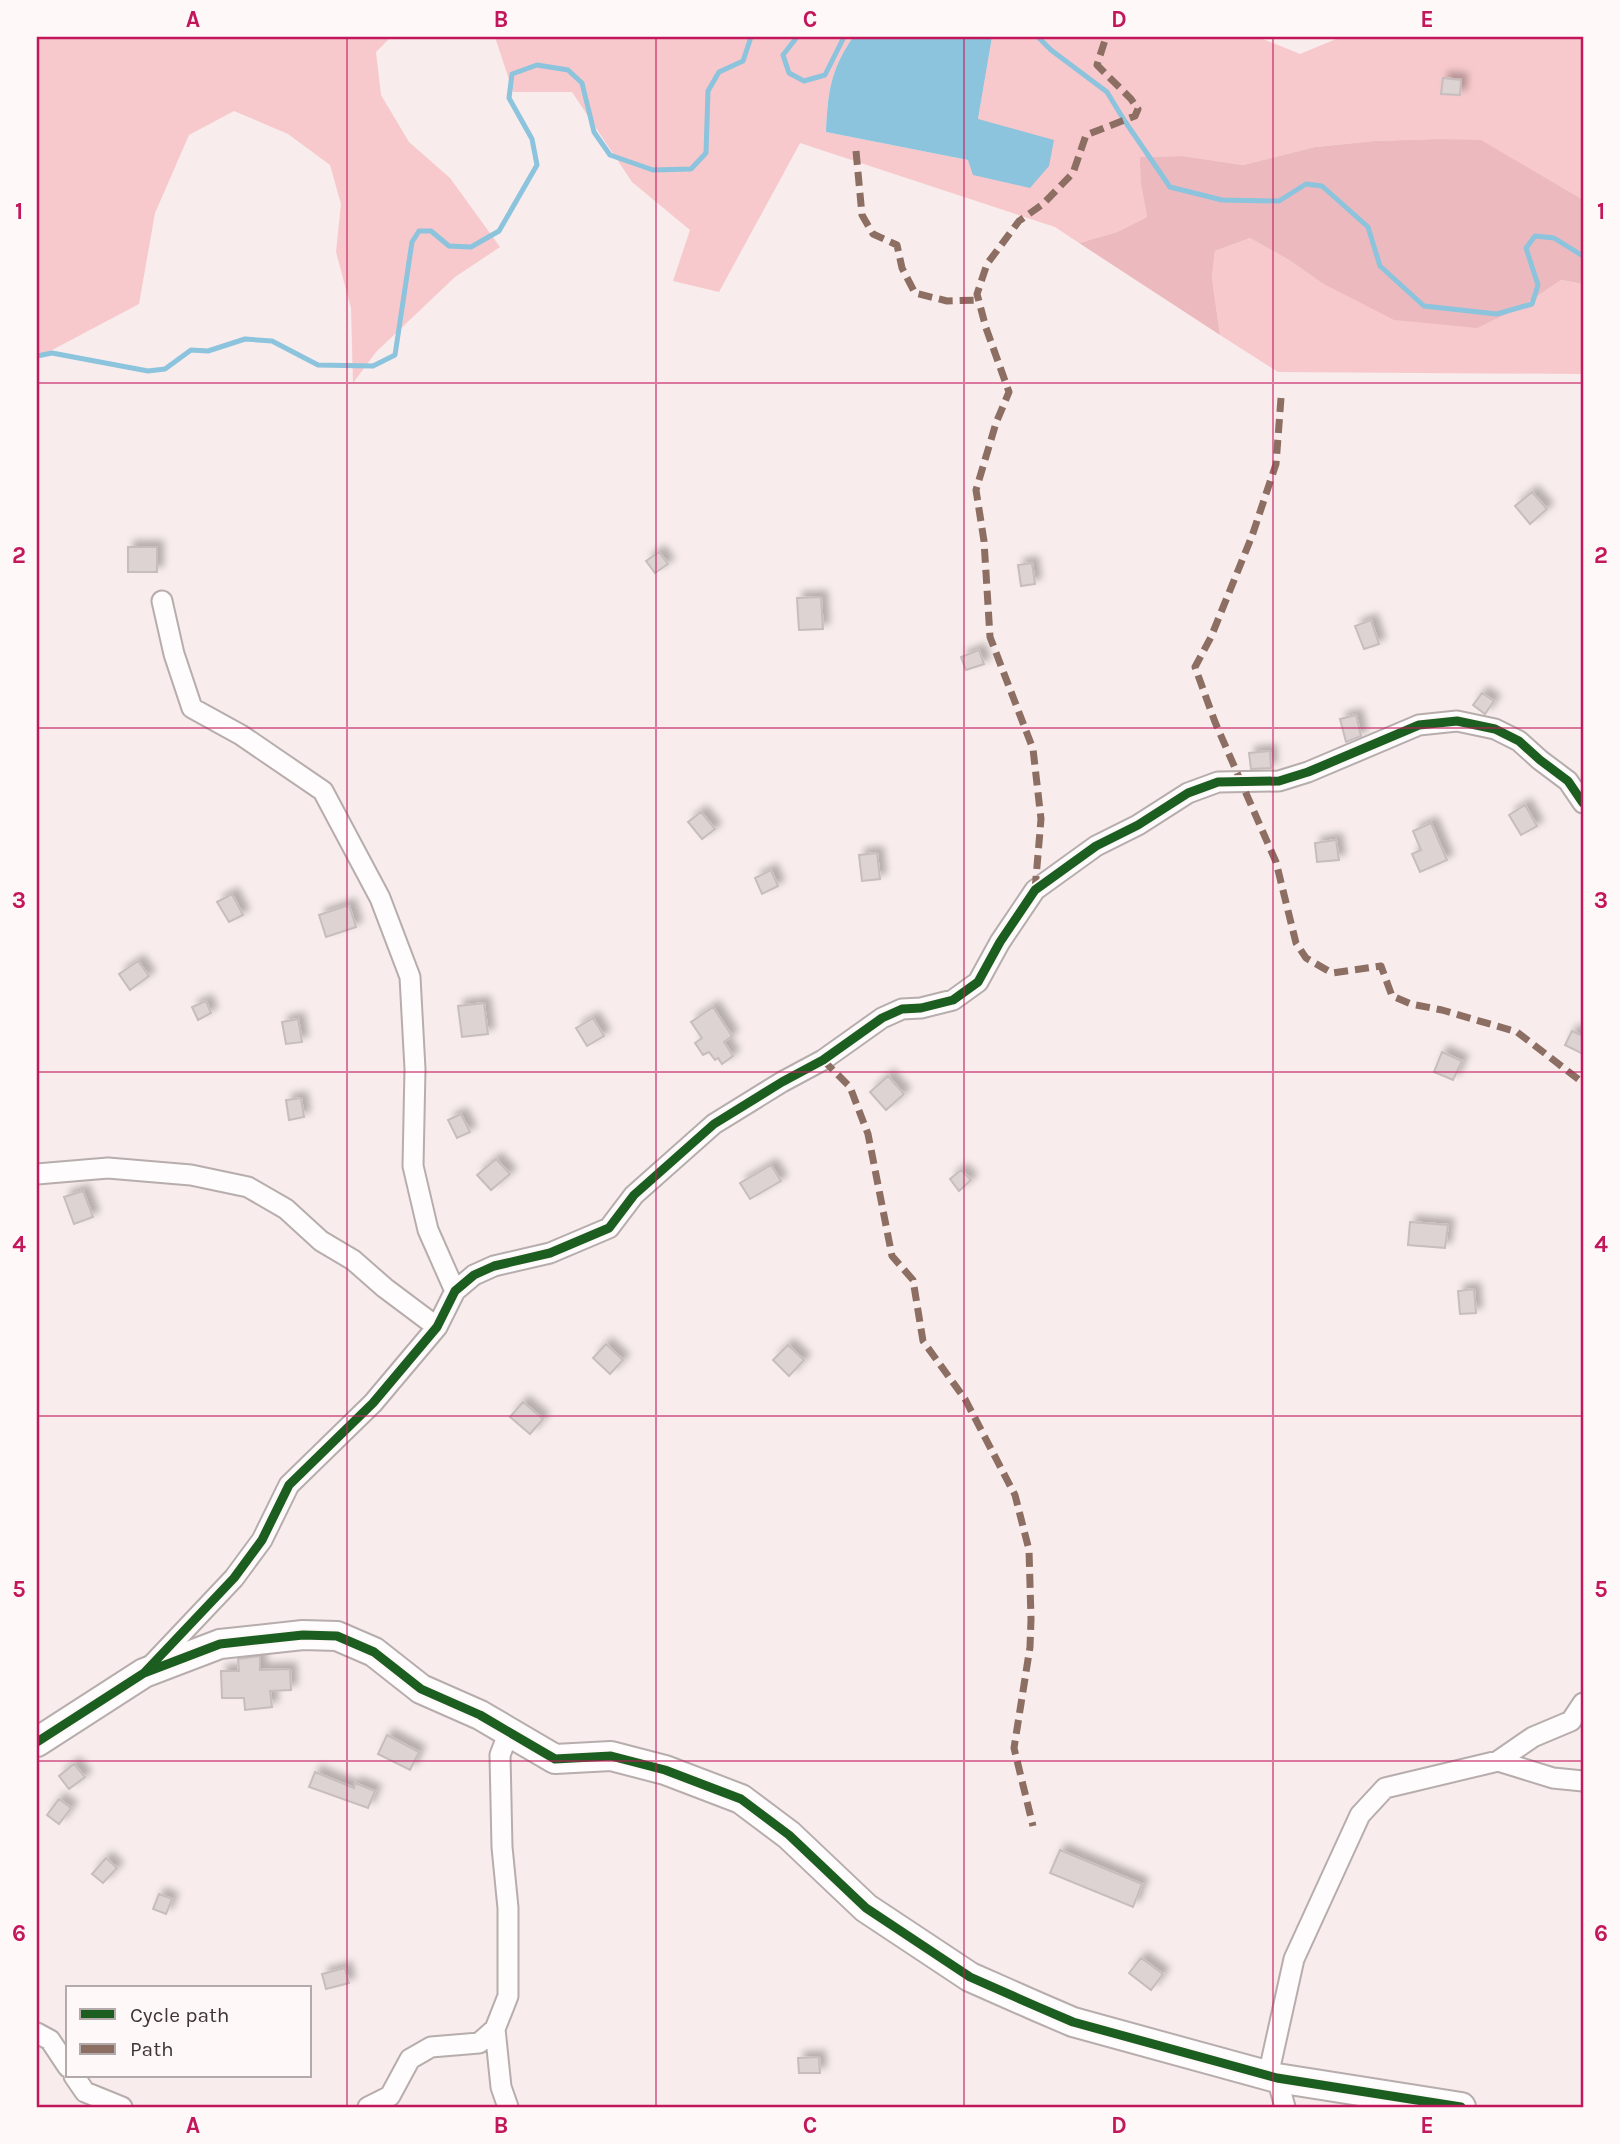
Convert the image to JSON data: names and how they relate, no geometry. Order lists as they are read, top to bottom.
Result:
{
  "legend": ["Cycle path", "Path"],
  "grid": {
    "columns": [
      "A",
      "B",
      "C",
      "D",
      "E"
    ],
    "rows": [
      "1",
      "2",
      "3",
      "4",
      "5",
      "6"
    ]
  }
}
